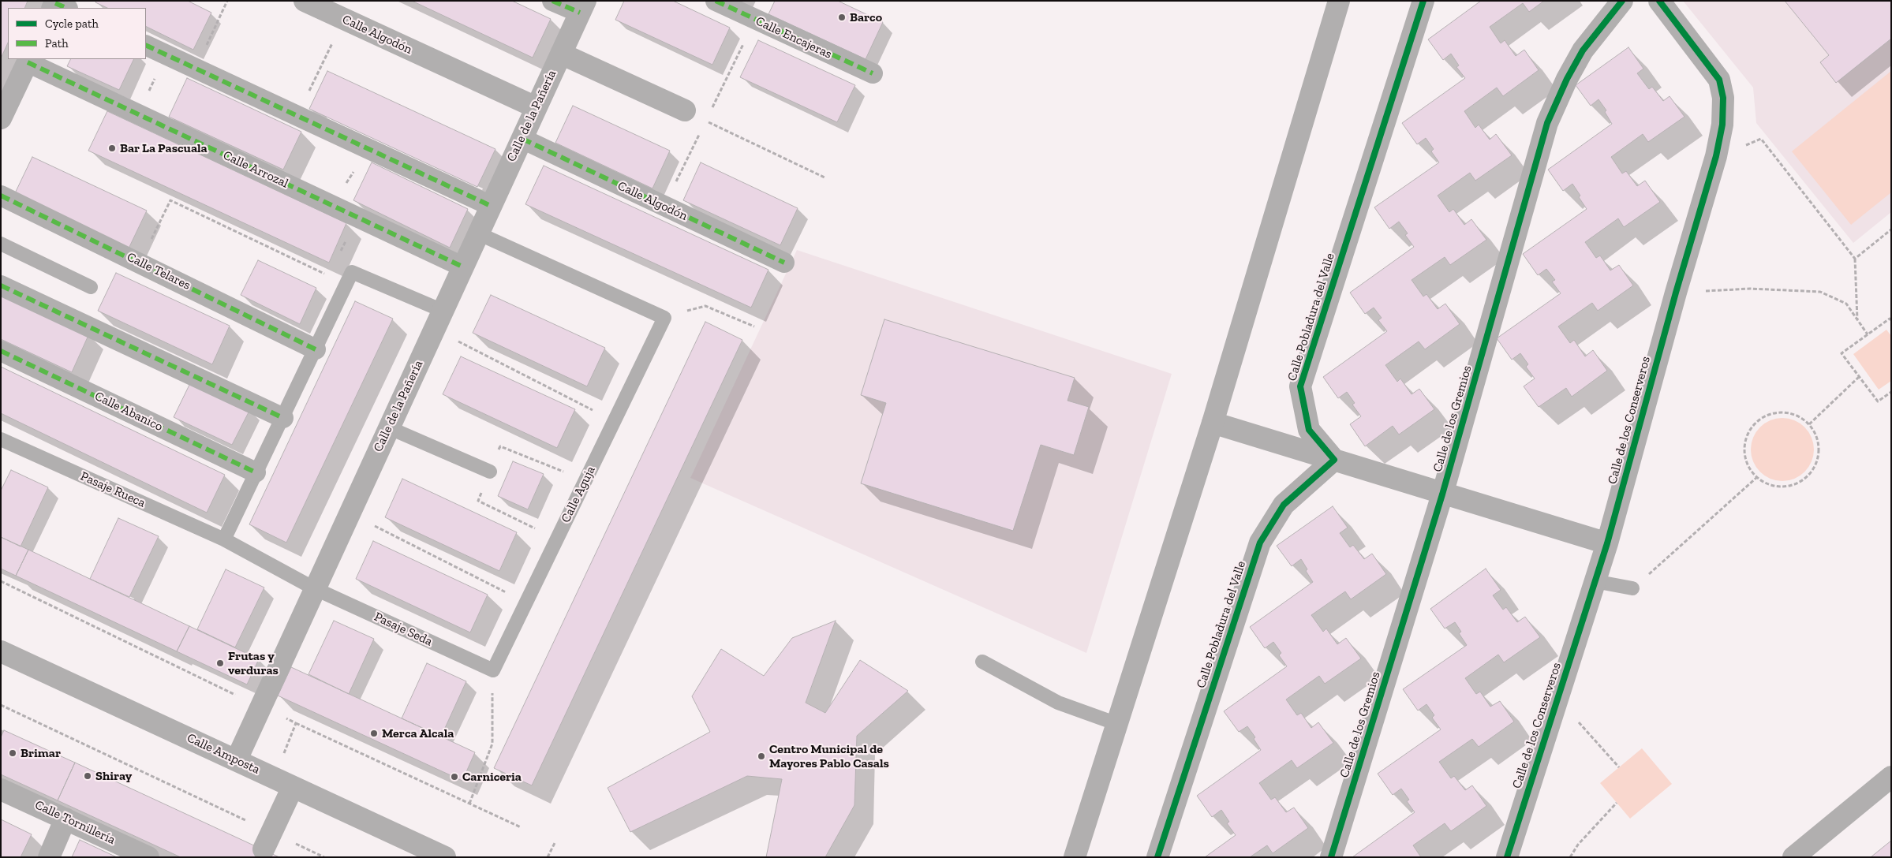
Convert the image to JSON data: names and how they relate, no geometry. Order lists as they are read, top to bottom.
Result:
{
  "streets": {
    "street": [
      "Calle Algodón",
      "Calle Encajeras",
      "Calle de la Pañería",
      "Calle Arrozal",
      "Calle Telares",
      "Calle Pobladura del Valle",
      "Calle Abanico",
      "Calle de los Gremios",
      "Calle de los Conserveros",
      "Calle Amposta",
      "Calle Tornillería"
    ],
    "lane": ["Pasaje Rueca", "Calle Aguja", "Pasaje Seda"]
  },
  "crossings": [
    ["Calle Algodón", "Calle de la Pañería"],
    ["Calle de la Pañería", "Calle Arrozal"],
    ["Calle de la Pañería", "Pasaje Rueca"],
    ["Calle de la Pañería", "Pasaje Seda"],
    ["Calle de la Pañería", "Calle Amposta"],
    ["Pasaje Rueca", "Pasaje Seda"],
    ["Calle Aguja", "Pasaje Seda"]
  ],
  "places": [
    "Barco",
    "Bar La Pascuala",
    "Frutas y verduras",
    "Merca Alcala",
    "Brimar",
    "Centro Municipal de Mayores Pablo Casals",
    "Shiray",
    "Carniceria"
  ],
  "legend": ["Cycle path", "Path"]
}
